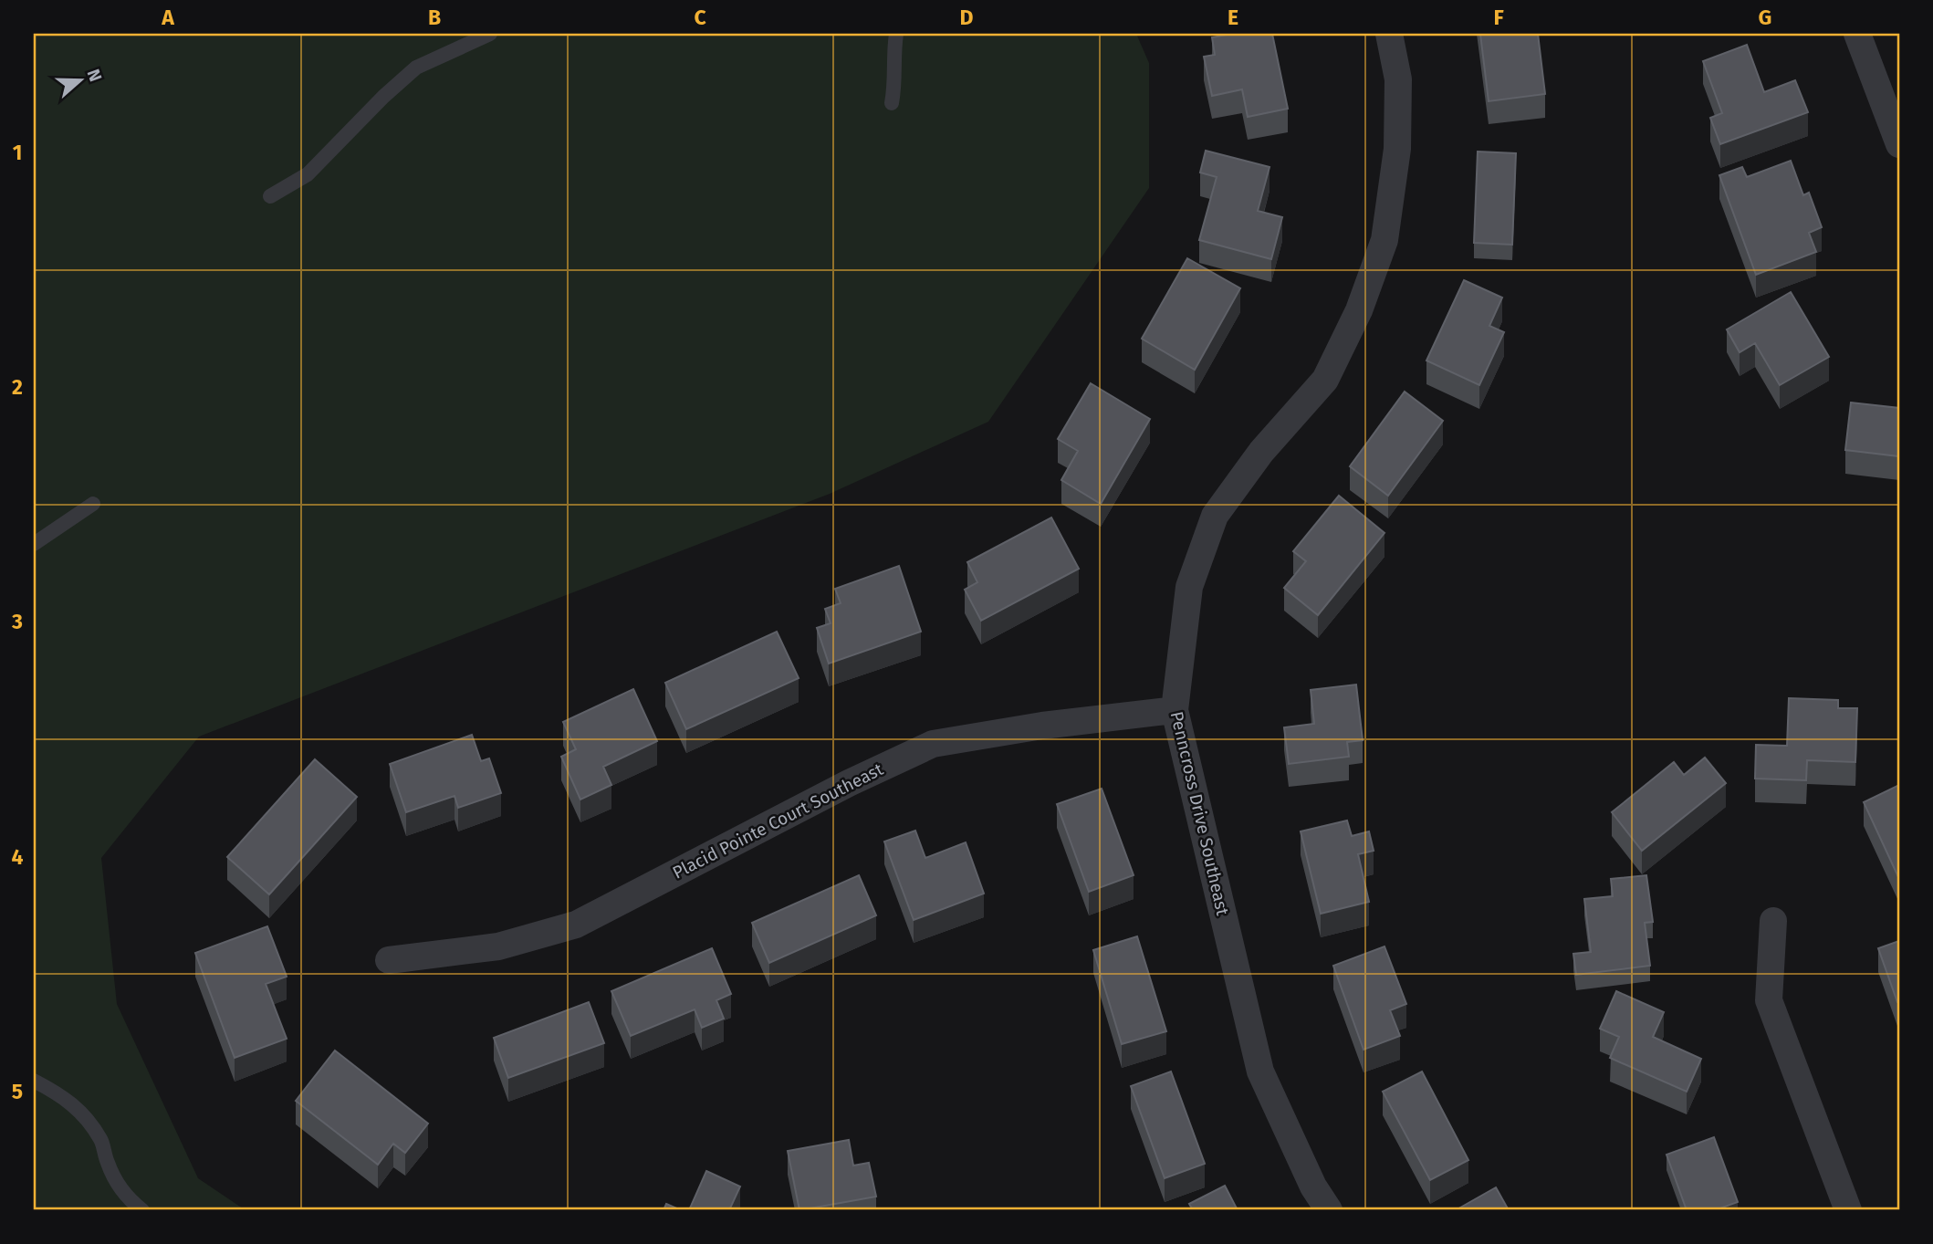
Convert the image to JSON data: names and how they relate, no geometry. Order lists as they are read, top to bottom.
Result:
{
  "streets": {
    "street": ["Penncross Drive Southeast", "Placid Pointe Court Southeast"]
  },
  "crossings": [
    ["Penncross Drive Southeast", "Placid Pointe Court Southeast"]
  ],
  "north": "right",
  "grid": {
    "columns": [
      "A",
      "B",
      "C",
      "D",
      "E",
      "F",
      "G"
    ],
    "rows": [
      "1",
      "2",
      "3",
      "4",
      "5"
    ]
  }
}
